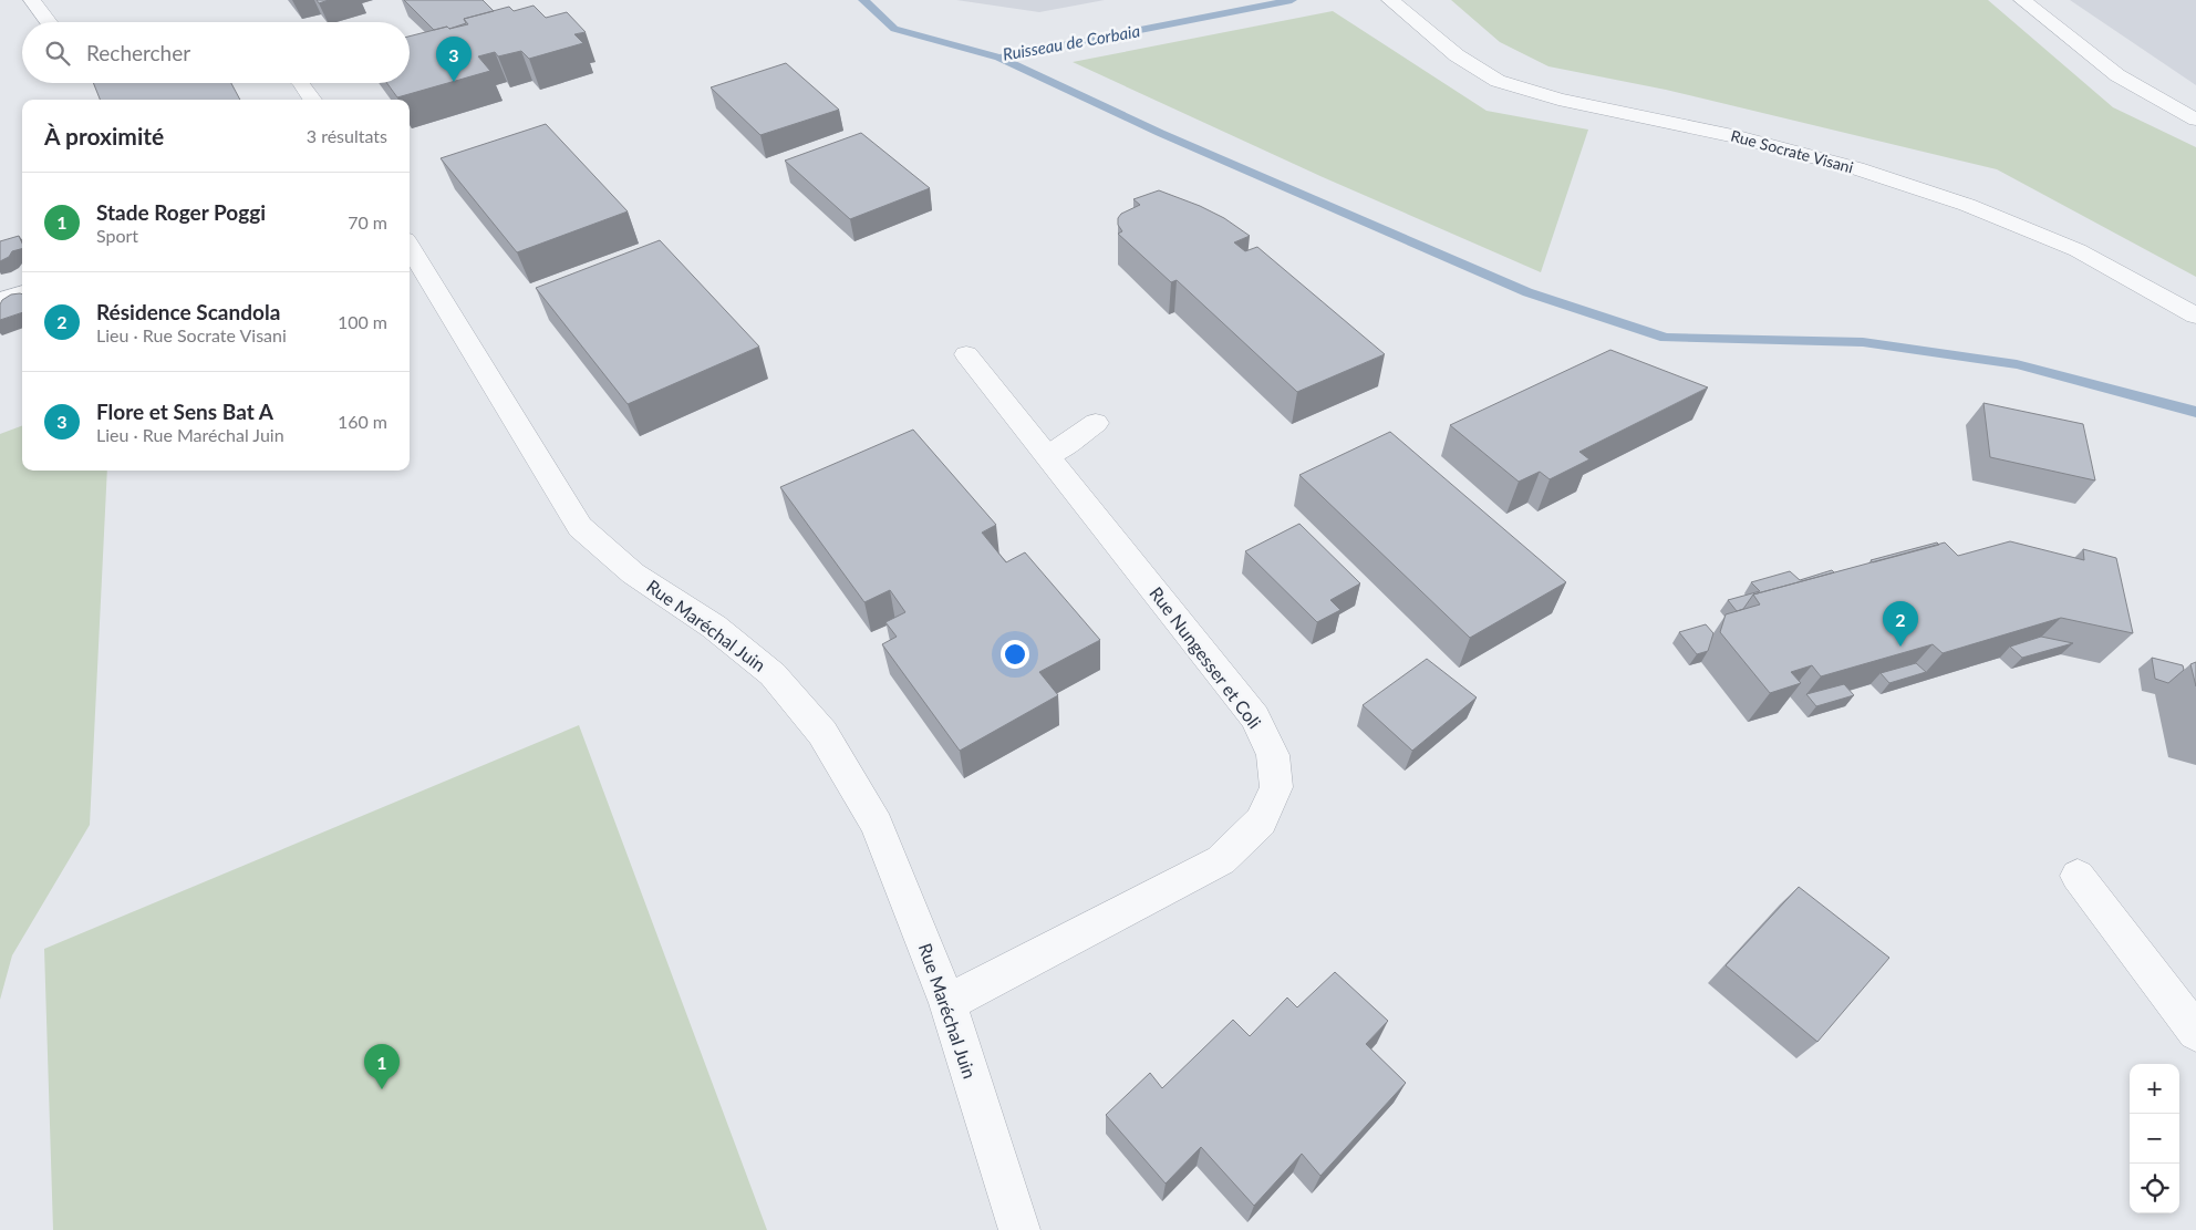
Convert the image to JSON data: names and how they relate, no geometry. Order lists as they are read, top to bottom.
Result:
{
  "streets": {
    "street": ["Rue Socrate Visani", "Rue Maréchal Juin", "Rue Nungesser et Coli"]
  },
  "crossings": [
    ["Rue Maréchal Juin", "Rue Nungesser et Coli"]
  ],
  "water": ["Ruisseau de Corbaia"],
  "page": {
    "search": "Rechercher",
    "pins": ["3", "2", "1"],
    "heading": ["À proximité", "3 résultats"],
    "list": [
      {
        "mark": "1",
        "name": "Stade Roger Poggi",
        "note": "Sport",
        "value": "70 m"
      },
      {
        "mark": "2",
        "name": "Résidence Scandola",
        "note": "Lieu · Rue Socrate Visani",
        "value": "100 m"
      },
      {
        "mark": "3",
        "name": "Flore et Sens Bat A",
        "note": "Lieu · Rue Maréchal Juin",
        "value": "160 m"
      }
    ],
    "map_buttons": ["+", "−"]
  }
}
